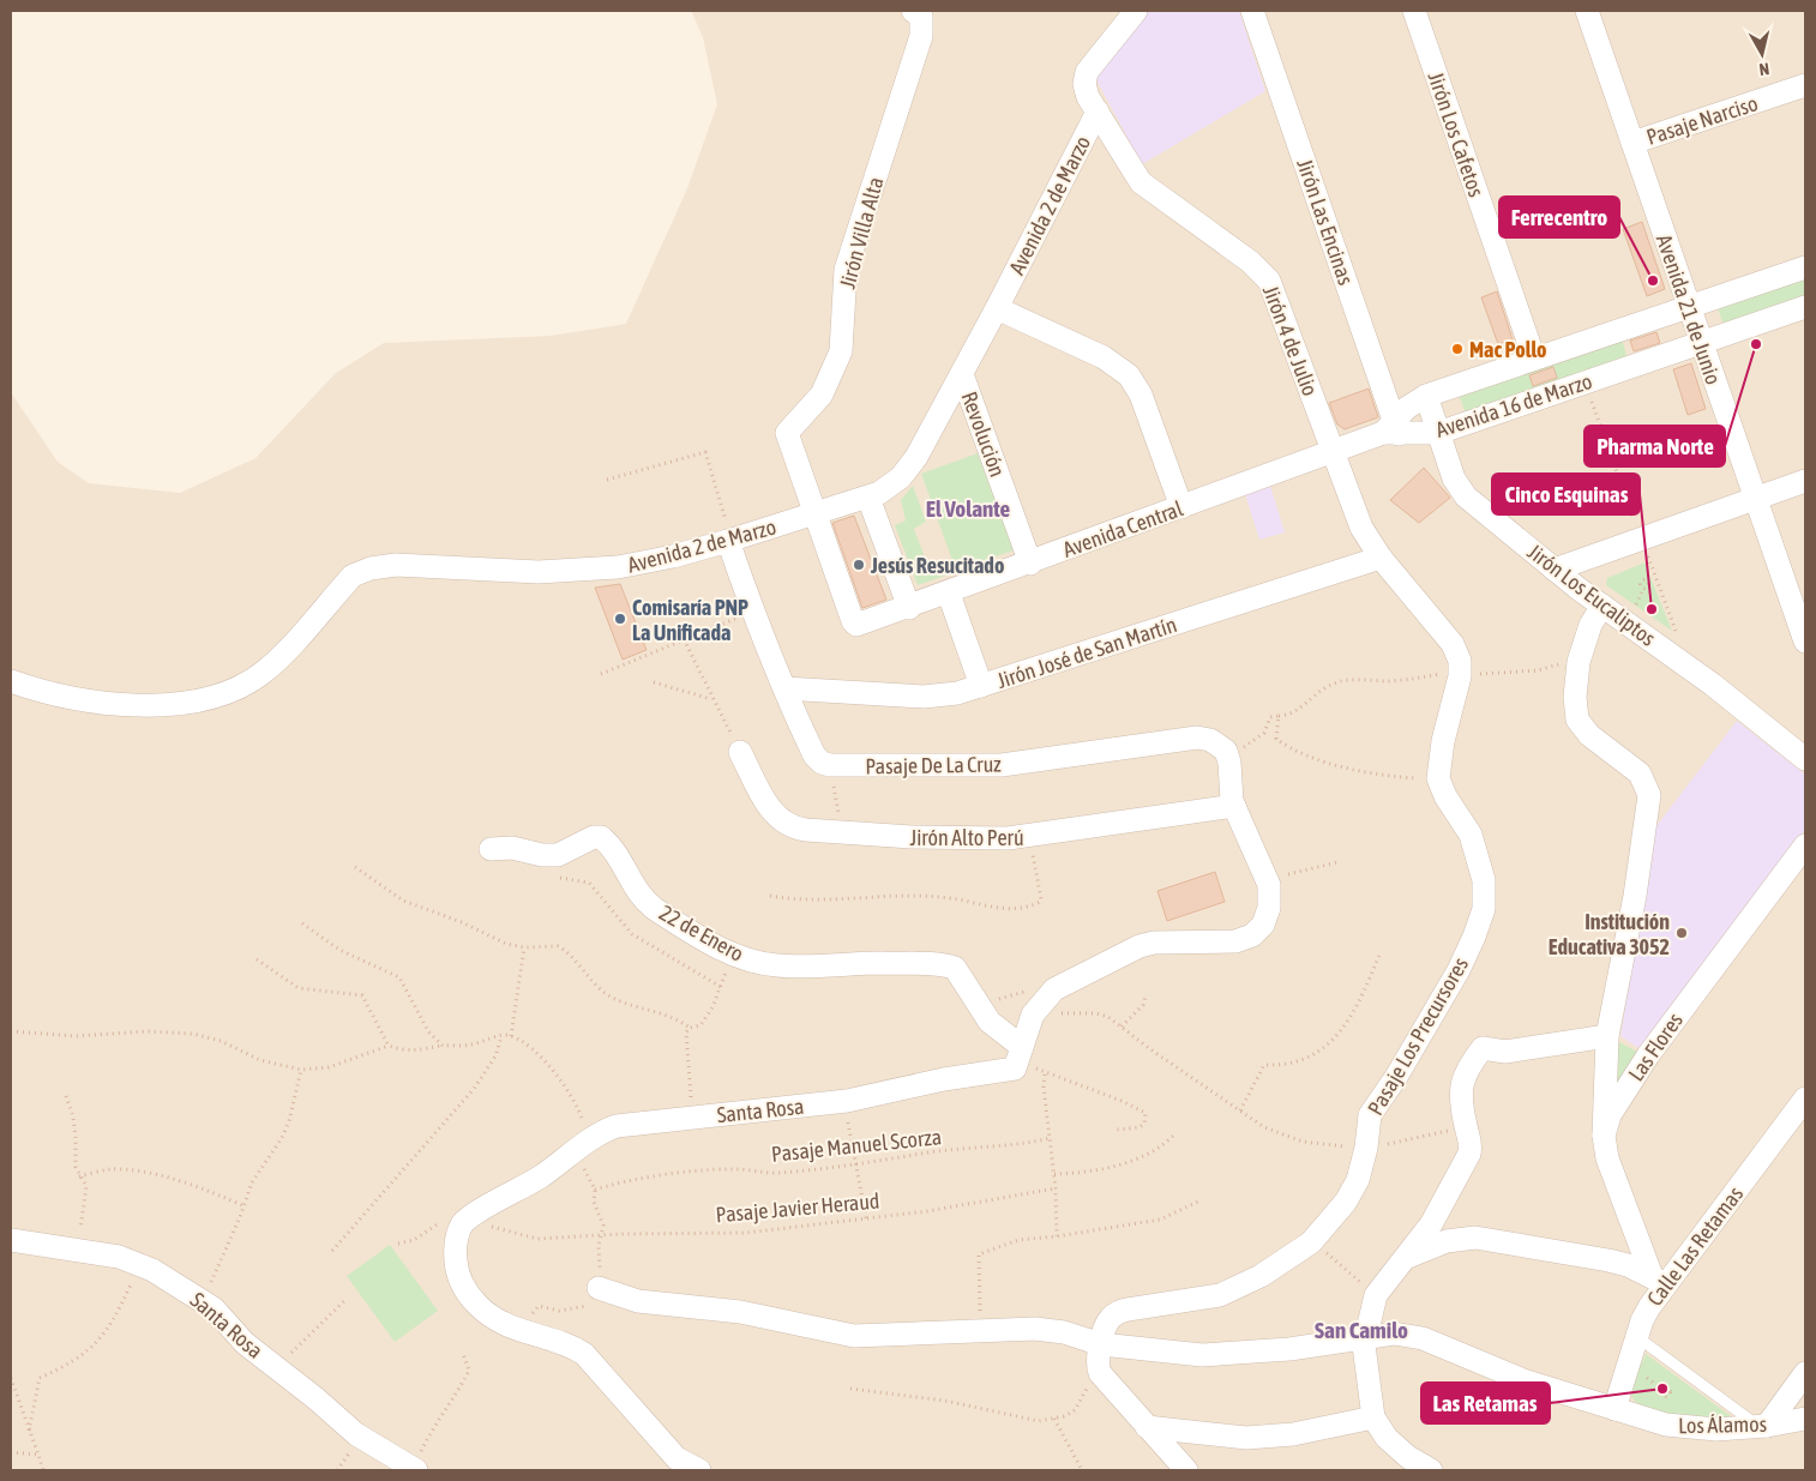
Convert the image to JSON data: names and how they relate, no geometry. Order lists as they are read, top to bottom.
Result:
{
  "streets": {
    "street": [
      "Pasaje Narciso",
      "Jirón Los Cafetos",
      "Avenida 2 de Marzo",
      "Jirón Las Encinas",
      "Jirón Villa Alta",
      "Avenida 21 de Junio",
      "Jirón 4 de Julio",
      "Avenida 16 de Marzo",
      "Revolución",
      "Avenida Central",
      "Jirón Los Eucaliptos",
      "Jirón José de San Martín",
      "Pasaje De La Cruz",
      "Jirón Alto Perú",
      "22 de Enero",
      "Pasaje Los Precursores",
      "Las Flores",
      "Santa Rosa",
      "Calle Las Retamas",
      "Los Álamos"
    ],
    "path": ["Pasaje Manuel Scorza", "Pasaje Javier Heraud"]
  },
  "crossings": [
    ["Pasaje Narciso", "Avenida 21 de Junio"],
    ["Jirón Los Cafetos", "Avenida 16 de Marzo"],
    ["Avenida 2 de Marzo", "Jirón Villa Alta"],
    ["Avenida 2 de Marzo", "Jirón 4 de Julio"],
    ["Avenida 2 de Marzo", "Revolución"],
    ["Avenida 2 de Marzo", "Avenida Central"],
    ["Jirón Las Encinas", "Avenida 16 de Marzo"],
    ["Jirón Las Encinas", "Avenida Central"],
    ["Jirón Villa Alta", "Avenida Central"],
    ["Avenida 21 de Junio", "Avenida 16 de Marzo"],
    ["Jirón 4 de Julio", "Avenida Central"],
    ["Jirón 4 de Julio", "Jirón José de San Martín"],
    ["Avenida 16 de Marzo", "Avenida Central"],
    ["Avenida 16 de Marzo", "Jirón Los Eucaliptos"],
    ["Revolución", "Avenida Central"],
    ["Jirón Alto Perú", "Santa Rosa"],
    ["22 de Enero", "Santa Rosa"],
    ["Pasaje Los Precursores", "Los Álamos"],
    ["Pasaje Manuel Scorza", "Pasaje Javier Heraud"],
    ["Calle Las Retamas", "Los Álamos"]
  ],
  "districts": ["El Volante", "San Camilo"],
  "places": [
    "Ferrecentro",
    "Pharma Norte",
    "Mac Pollo",
    "Jesús Resucitado",
    "Cinco Esquinas",
    "Comisaría PNP La Unificada",
    "Institución Educativa 3052",
    "Las Retamas"
  ],
  "north": "bottom"
}
